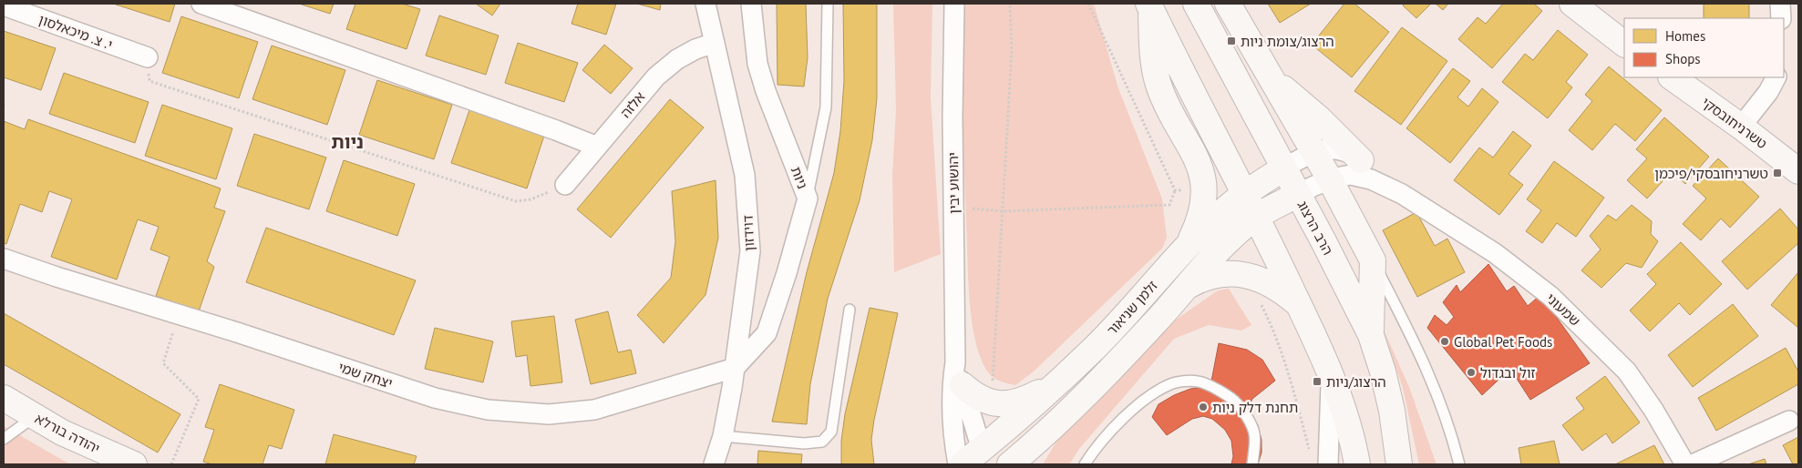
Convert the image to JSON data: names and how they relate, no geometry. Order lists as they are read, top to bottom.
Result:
{
  "streets": {
    "main road": [
      "טשרניחובסקי",
      "הרב הרצוג",
      "זלמן שניאור",
      "יהודה בורלא"
    ],
    "street": [
      "י. צ. מיכאלסון",
      "אלזה",
      "ניות",
      "יהושוע יבין",
      "דוידזון",
      "שמעוני",
      "יצחק שמי"
    ]
  },
  "crossings": [
    ["אלזה", "דוידזון"],
    ["ניות", "דוידזון"],
    ["ניות", "יצחק שמי"],
    ["יהושוע יבין", "זלמן שניאור"],
    ["הרב הרצוג", "זלמן שניאור"],
    ["הרב הרצוג", "שמעוני"],
    ["דוידזון", "יצחק שמי"],
    ["זלמן שניאור", "שמעוני"]
  ],
  "districts": ["ניות"],
  "places": {
    "transit": ["הרצוג/צומת ניות", "טשרניחובסקי/פיכמן", "הרצוג/ניות"],
    "other": ["Global Pet Foods", "זול ובגדול", "תחנת דלק ניות"]
  },
  "legend": ["Homes", "Shops"]
}
